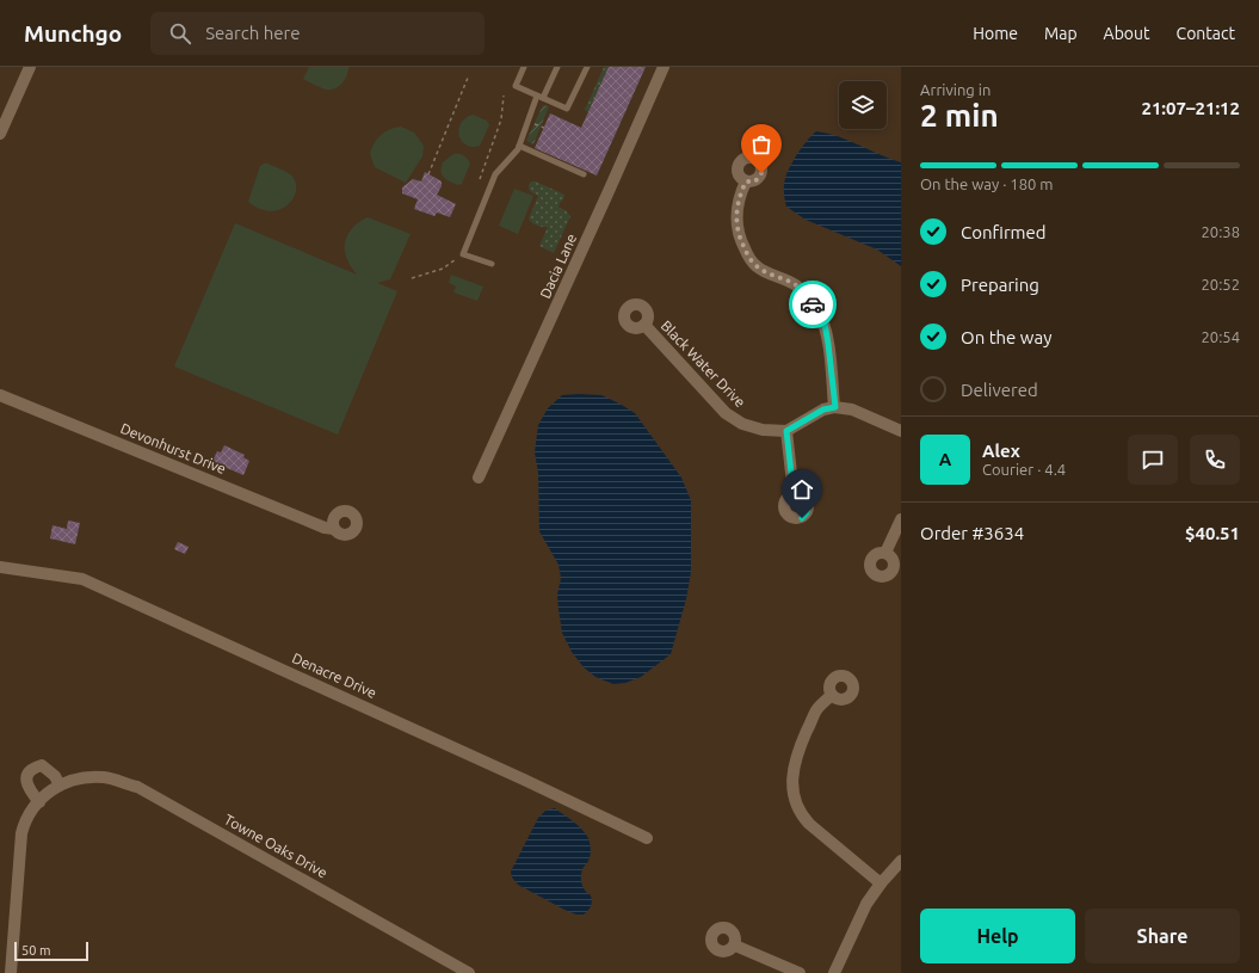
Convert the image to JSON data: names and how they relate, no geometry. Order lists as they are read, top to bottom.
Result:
{
  "streets": {
    "street": [
      "Dacia Lane",
      "Black Water Drive",
      "Devonhurst Drive",
      "Denacre Drive",
      "Towne Oaks Drive"
    ]
  },
  "scale_bar": "50 m",
  "page": {
    "header": "Munchgo",
    "search": "Search here",
    "nav": [
      "Home",
      "Map",
      "About",
      "Contact"
    ],
    "heading": ["2 min", "Arriving in", "21:07–21:12"],
    "panel": [
      "Alex",
      "Courier · 4.4",
      "Order #3634",
      "$40.51"
    ],
    "bar": "On the way · 180 m",
    "list": [
      ["Confirmed", "20:38"],
      ["Preparing", "20:52"],
      ["On the way", "20:54"],
      "Delivered"
    ],
    "round": "A",
    "buttons": ["Help", "Share"],
    "scale": "50 m"
  }
}
